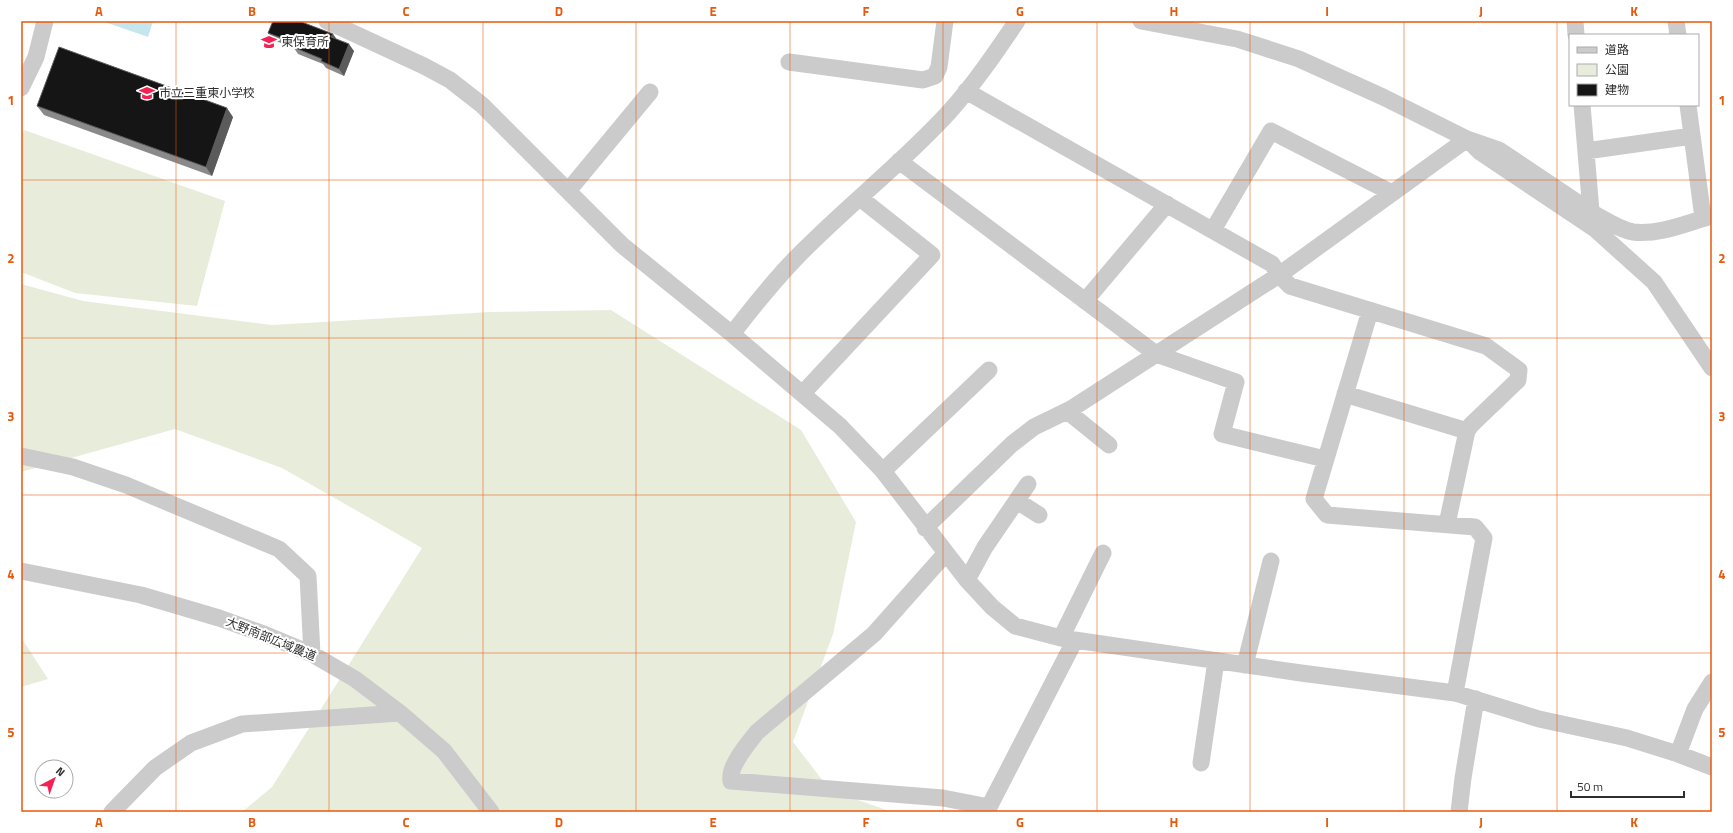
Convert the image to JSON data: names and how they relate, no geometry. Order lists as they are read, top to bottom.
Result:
{
  "streets": {
    "street": ["大野南部広域農道"]
  },
  "places": {
    "school or university": ["東保育所", "市立三重東小学校"]
  },
  "legend": ["道路", "公園", "建物"],
  "scale_bar": "50 m",
  "north": "top right",
  "grid": {
    "columns": [
      "A",
      "B",
      "C",
      "D",
      "E",
      "F",
      "G",
      "H",
      "I",
      "J",
      "K"
    ],
    "rows": [
      "1",
      "2",
      "3",
      "4",
      "5"
    ]
  }
}
